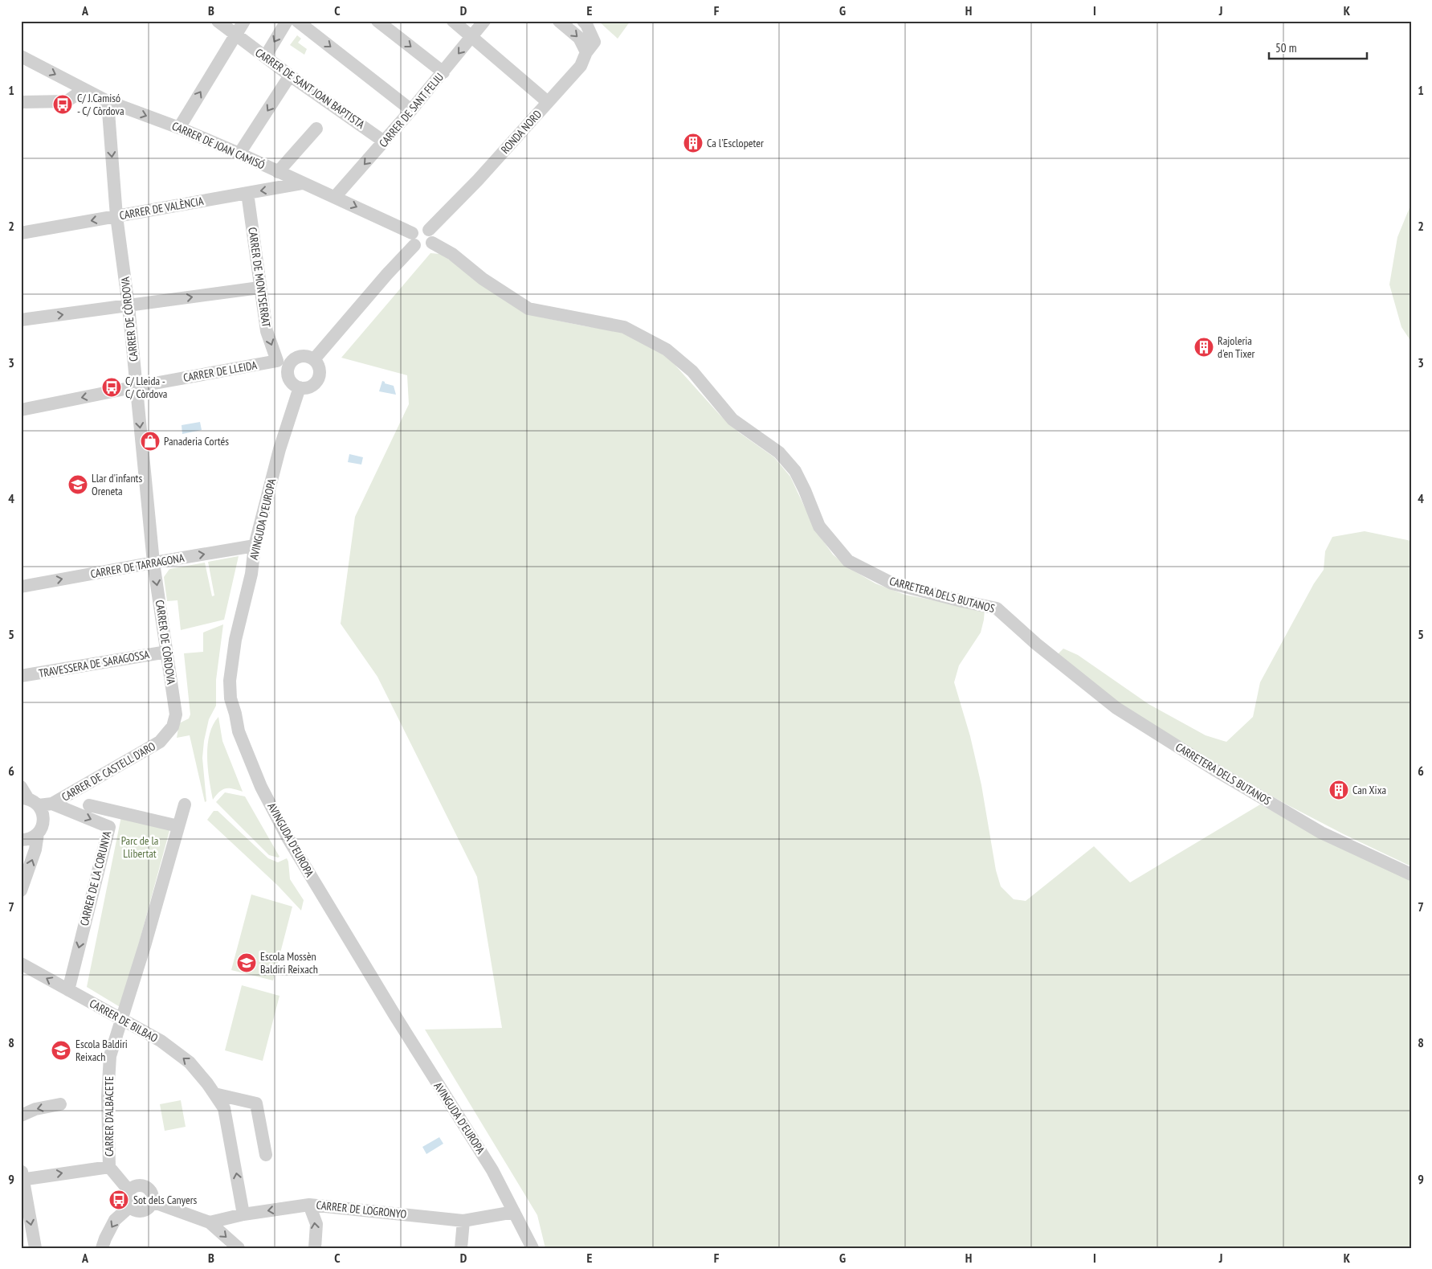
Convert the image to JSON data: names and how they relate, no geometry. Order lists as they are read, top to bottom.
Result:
{
  "streets": {
    "street": [
      "CARRER DE SANT JOAN BAPTISTA",
      "CARRER DE SANT FELIU",
      "RONDA NORD",
      "CARRER DE JOAN CAMISÓ",
      "CARRER DE VALÈNCIA",
      "CARRER DE MONTSERRAT",
      "CARRER DE CÒRDOVA",
      "CARRER DE LLEIDA",
      "AVINGUDA D'EUROPA",
      "CARRER DE TARRAGONA",
      "CARRETERA DELS BUTANOS",
      "TRAVESSERA DE SARAGOSSA",
      "CARRER DE CASTELL D'ARO",
      "CARRER DE LA CORUNYA",
      "CARRER DE BILBAO",
      "CARRER D'ALBACETE",
      "CARRER DE LOGRONYO"
    ]
  },
  "crossings": [
    ["CARRER DE SANT JOAN BAPTISTA", "CARRER DE SANT FELIU"],
    ["CARRER DE SANT FELIU", "CARRER DE JOAN CAMISÓ"],
    ["RONDA NORD", "CARRER DE JOAN CAMISÓ"],
    ["RONDA NORD", "CARRETERA DELS BUTANOS"],
    ["CARRER DE JOAN CAMISÓ", "CARRER DE VALÈNCIA"],
    ["CARRER DE JOAN CAMISÓ", "CARRER DE CÒRDOVA"],
    ["CARRER DE JOAN CAMISÓ", "CARRETERA DELS BUTANOS"],
    ["CARRER DE VALÈNCIA", "CARRER DE MONTSERRAT"],
    ["CARRER DE VALÈNCIA", "CARRER DE CÒRDOVA"],
    ["CARRER DE MONTSERRAT", "CARRER DE LLEIDA"],
    ["CARRER DE MONTSERRAT", "AVINGUDA D'EUROPA"],
    ["CARRER DE CÒRDOVA", "CARRER DE LLEIDA"],
    ["CARRER DE CÒRDOVA", "CARRER DE TARRAGONA"],
    ["CARRER DE CÒRDOVA", "TRAVESSERA DE SARAGOSSA"],
    ["CARRER DE CÒRDOVA", "CARRER DE CASTELL D'ARO"],
    ["CARRER DE LLEIDA", "AVINGUDA D'EUROPA"],
    ["AVINGUDA D'EUROPA", "CARRER DE TARRAGONA"],
    ["AVINGUDA D'EUROPA", "CARRER DE LOGRONYO"],
    ["CARRER DE CASTELL D'ARO", "CARRER DE LA CORUNYA"],
    ["CARRER DE LA CORUNYA", "CARRER DE BILBAO"],
    ["CARRER DE BILBAO", "CARRER D'ALBACETE"],
    ["CARRER DE BILBAO", "CARRER DE LOGRONYO"]
  ],
  "one_way": [
    "CARRER DE JOAN CAMISÓ",
    "CARRER DE MONTSERRAT",
    "CARRER DE CÒRDOVA",
    "CARRER DE TARRAGONA",
    "CARRER DE BILBAO"
  ],
  "parks": ["Parc de la Llibertat"],
  "places": {
    "bus stop": ["C/ J.Camisó - C/ Còrdova", "C/ Lleida - C/ Còrdova", "Sot dels Canyers"],
    "building": ["Ca l'Esclopeter", "Rajoleria d'en Tixer", "Can Xixa"],
    "shop": ["Panaderia Cortés"],
    "school or university": ["Llar d'infants Oreneta", "Escola Mossèn Baldiri Reixach", "Escola Baldiri Reixach"]
  },
  "scale_bar": "50 m",
  "grid": {
    "columns": [
      "A",
      "B",
      "C",
      "D",
      "E",
      "F",
      "G",
      "H",
      "I",
      "J",
      "K"
    ],
    "rows": [
      "1",
      "2",
      "3",
      "4",
      "5",
      "6",
      "7",
      "8",
      "9"
    ]
  }
}
